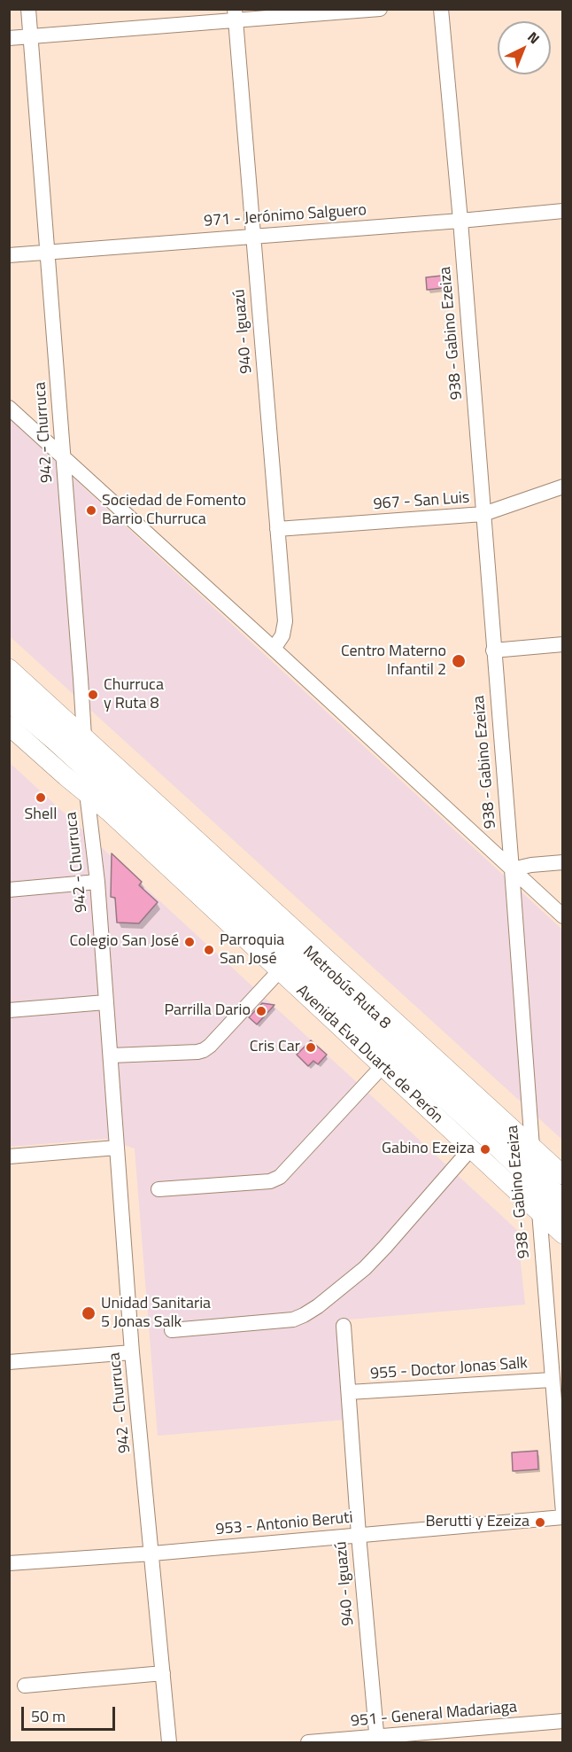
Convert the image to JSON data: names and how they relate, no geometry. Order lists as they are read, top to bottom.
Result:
{
  "streets": {
    "main road": ["Avenida Eva Duarte de Perón"],
    "street": [
      "971 - Jerónimo Salguero",
      "940 - Iguazú",
      "938 - Gabino Ezeiza",
      "942 - Churruca",
      "967 - San Luis",
      "Metrobús Ruta 8",
      "955 - Doctor Jonas Salk",
      "953 - Antonio Beruti",
      "951 - General Madariaga"
    ]
  },
  "crossings": [
    ["971 - Jerónimo Salguero", "940 - Iguazú"],
    ["971 - Jerónimo Salguero", "938 - Gabino Ezeiza"],
    ["971 - Jerónimo Salguero", "942 - Churruca"],
    ["940 - Iguazú", "967 - San Luis"],
    ["940 - Iguazú", "955 - Doctor Jonas Salk"],
    ["940 - Iguazú", "953 - Antonio Beruti"],
    ["940 - Iguazú", "951 - General Madariaga"],
    ["938 - Gabino Ezeiza", "967 - San Luis"],
    ["938 - Gabino Ezeiza", "Metrobús Ruta 8"],
    ["938 - Gabino Ezeiza", "Avenida Eva Duarte de Perón"],
    ["938 - Gabino Ezeiza", "955 - Doctor Jonas Salk"],
    ["938 - Gabino Ezeiza", "953 - Antonio Beruti"],
    ["942 - Churruca", "Metrobús Ruta 8"],
    ["942 - Churruca", "Avenida Eva Duarte de Perón"],
    ["942 - Churruca", "953 - Antonio Beruti"]
  ],
  "places": [
    "Sociedad de Fomento Barrio Churruca",
    "Centro Materno Infantil 2",
    "Churruca y Ruta 8",
    "Shell",
    "Colegio San José",
    "Parroquia San José",
    "Parrilla Dario",
    "Cris Car",
    "Gabino Ezeiza",
    "Unidad Sanitaria 5 Jonas Salk",
    "Berutti y Ezeiza"
  ],
  "scale_bar": "50 m",
  "north": "top right"
}
